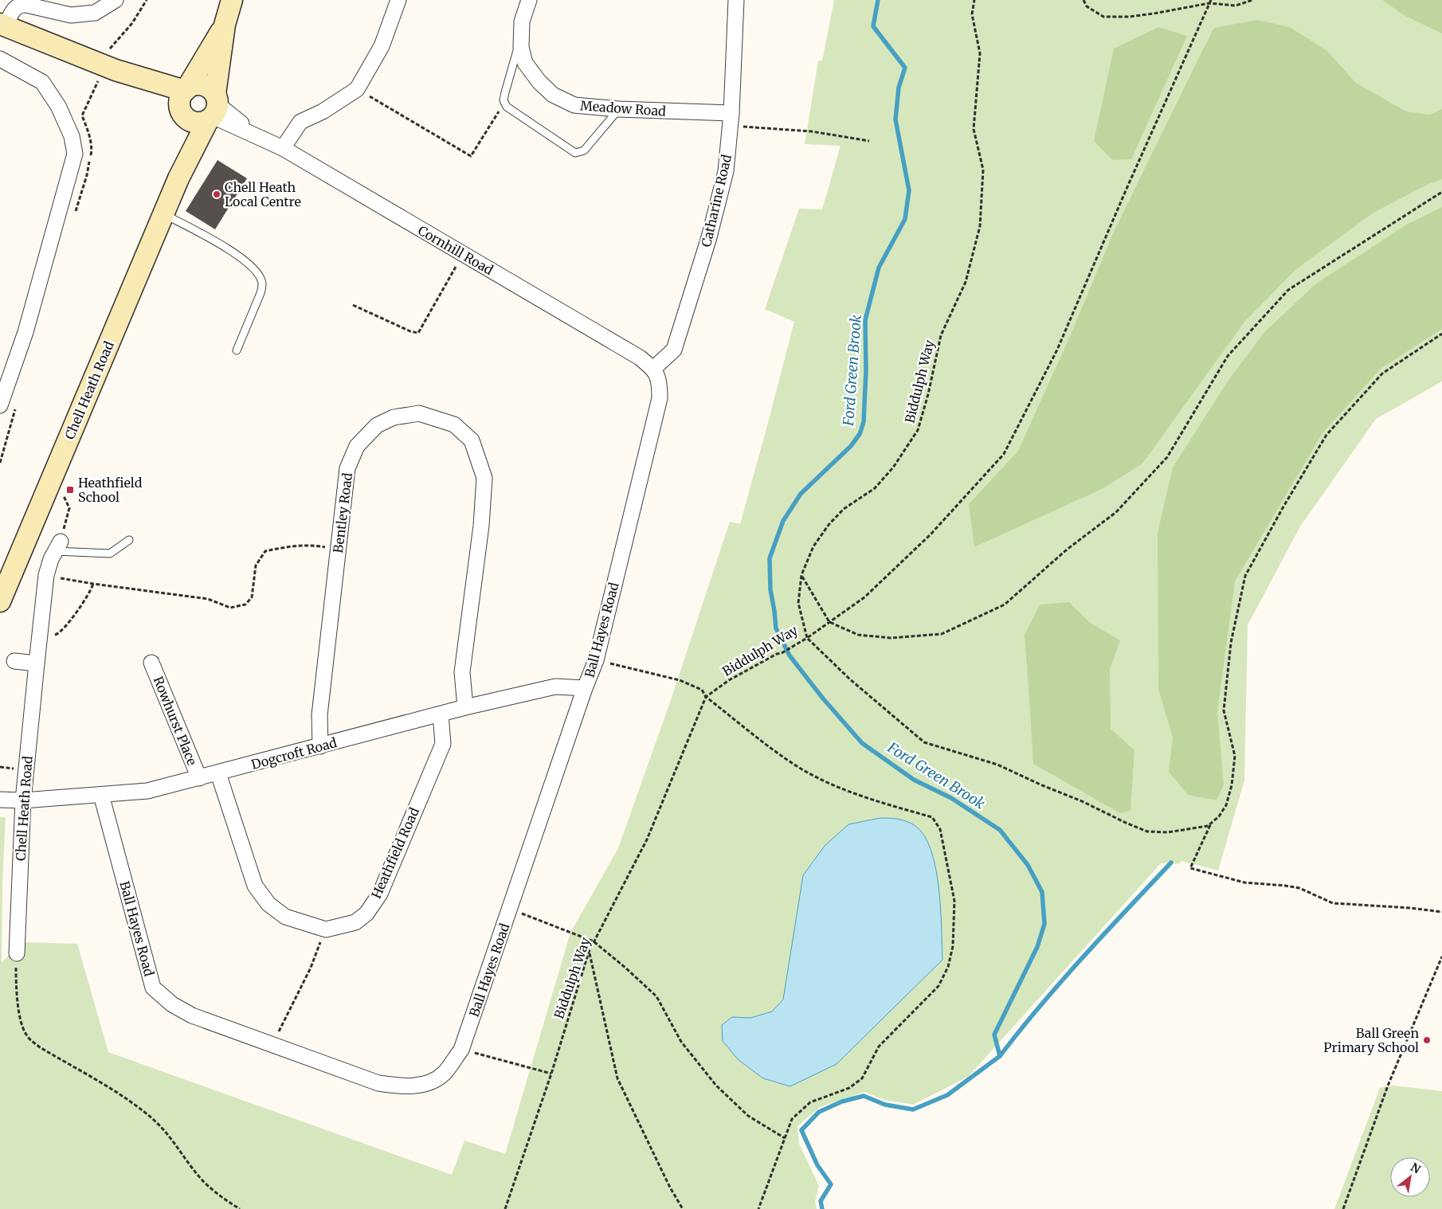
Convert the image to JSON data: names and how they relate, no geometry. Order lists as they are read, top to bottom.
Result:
{
  "streets": {
    "street": [
      "Meadow Road",
      "Catharine Road",
      "Cornhill Road",
      "Chell Heath Road",
      "Bentley Road",
      "Ball Hayes Road",
      "Rowhurst Place",
      "Dogcroft Road",
      "Heathfield Road"
    ],
    "path": ["Biddulph Way"]
  },
  "crossings": [
    ["Meadow Road", "Catharine Road"],
    ["Catharine Road", "Cornhill Road"],
    ["Catharine Road", "Ball Hayes Road"],
    ["Cornhill Road", "Chell Heath Road"],
    ["Cornhill Road", "Ball Hayes Road"],
    ["Chell Heath Road", "Dogcroft Road"],
    ["Bentley Road", "Dogcroft Road"],
    ["Ball Hayes Road", "Dogcroft Road"],
    ["Rowhurst Place", "Dogcroft Road"],
    ["Dogcroft Road", "Heathfield Road"]
  ],
  "water": ["Ford Green Brook"],
  "places": {
    "other": ["Chell Heath Local Centre", "Ball Green Primary School"],
    "transit": ["Heathfield School"]
  },
  "north": "top right"
}
